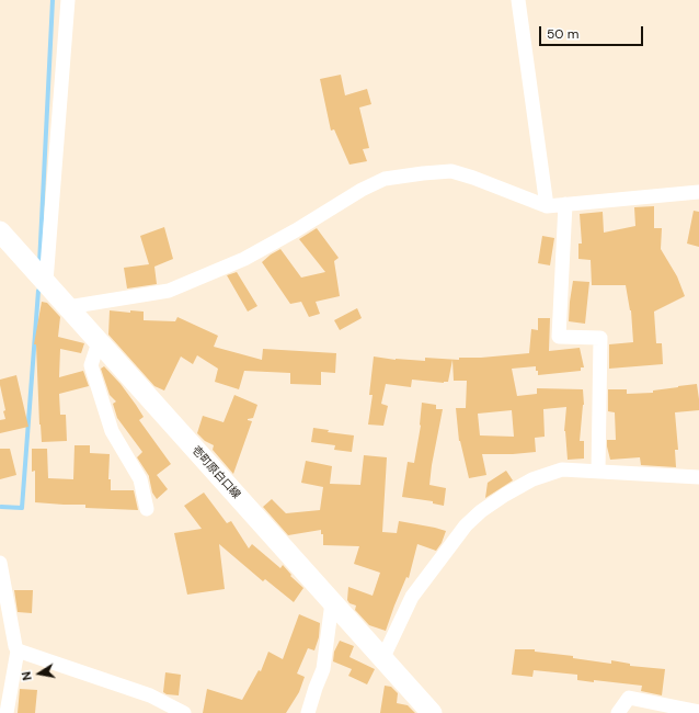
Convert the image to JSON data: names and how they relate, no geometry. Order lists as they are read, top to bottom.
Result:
{
  "streets": {
    "main road": ["壱町原白口線"]
  },
  "scale_bar": "50 m",
  "north": "left"
}
